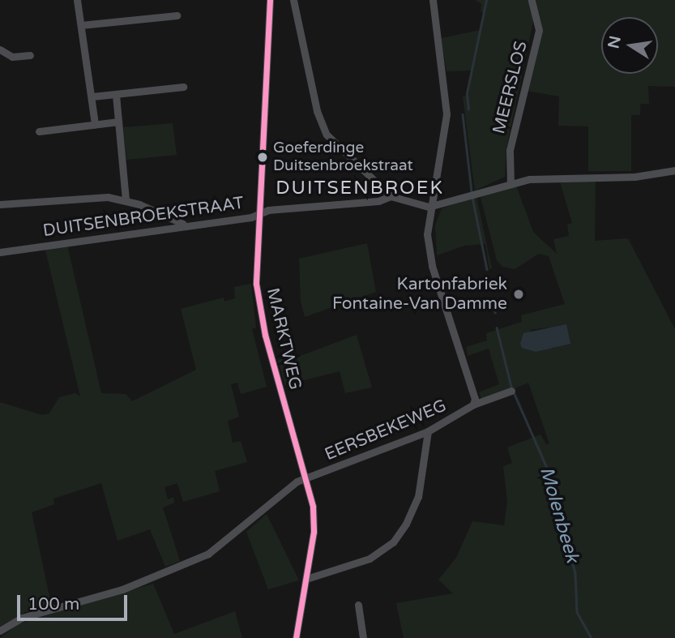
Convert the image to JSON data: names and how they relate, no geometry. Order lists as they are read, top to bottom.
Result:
{
  "streets": {
    "street": [
      "MEERSLOS",
      "DUITSENBROEKSTRAAT",
      "MARKTWEG",
      "EERSBEKEWEG"
    ]
  },
  "crossings": [
    ["DUITSENBROEKSTRAAT", "MARKTWEG"],
    ["MARKTWEG", "EERSBEKEWEG"]
  ],
  "districts": ["DUITSENBROEK"],
  "water": ["Molenbeek"],
  "places": ["Goeferdinge Duitsenbroekstraat", "Kartonfabriek Fontaine-Van Damme"],
  "scale_bar": "100 m",
  "north": "left"
}
